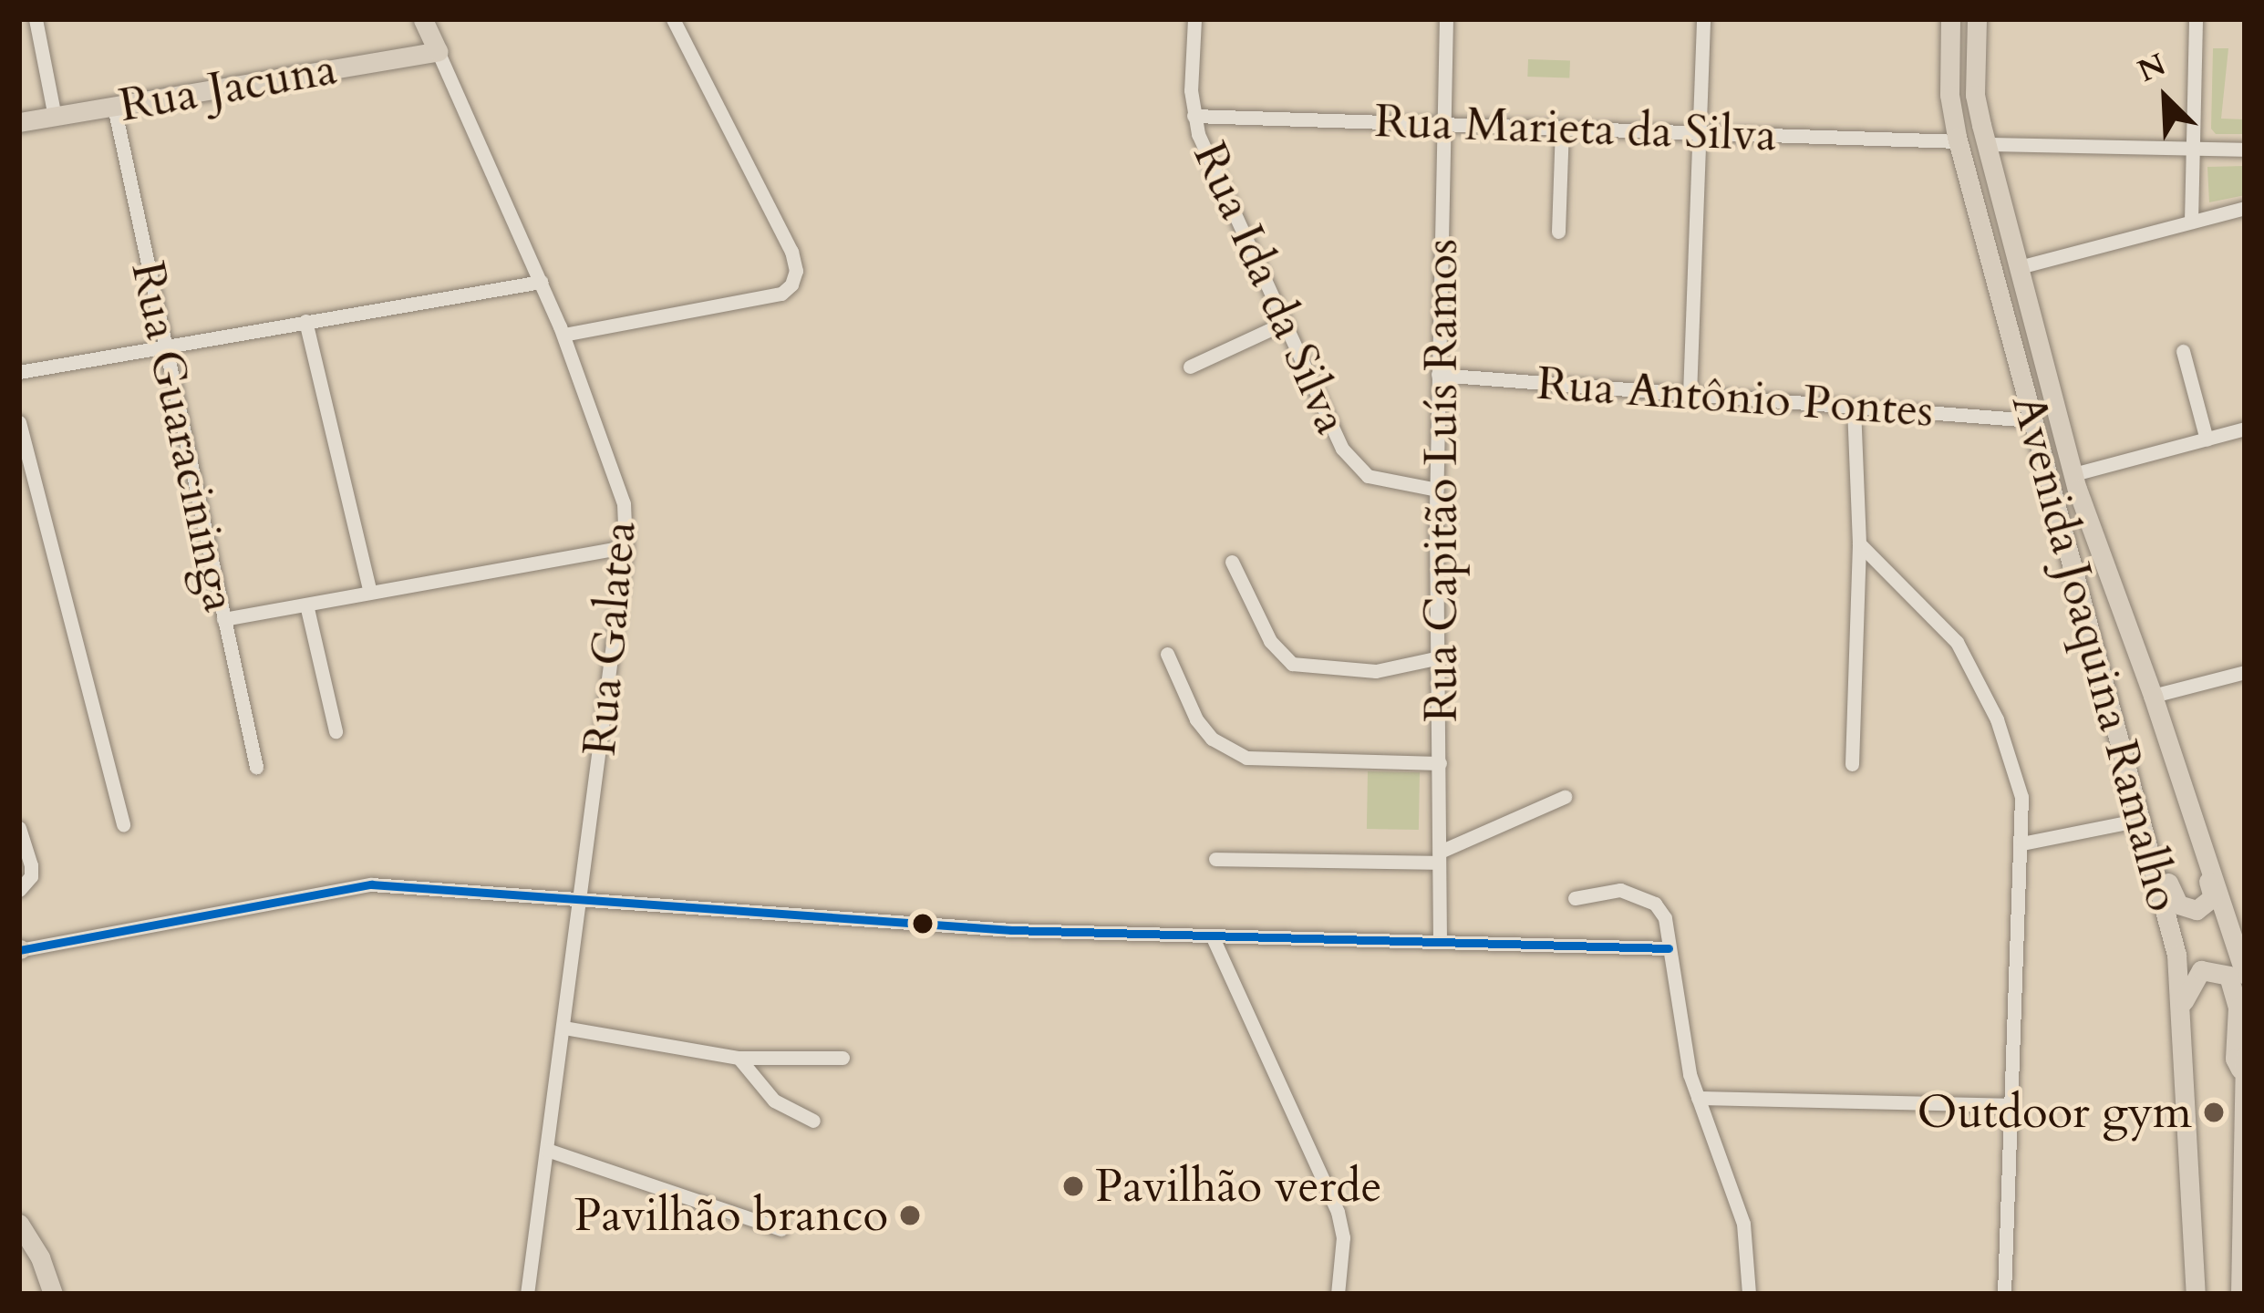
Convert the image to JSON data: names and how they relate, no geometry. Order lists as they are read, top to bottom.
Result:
{
  "streets": {
    "main road": ["Rua Jacuna", "Rua Galatea", "Avenida Joaquina Ramalho"],
    "street": [
      "Rua Marieta da Silva",
      "Rua Ida da Silva",
      "Rua Antônio Pontes",
      "Rua Guaracininga",
      "Rua Capitão Luís Ramos"
    ]
  },
  "crossings": [
    ["Rua Jacuna", "Rua Guaracininga"],
    ["Rua Jacuna", "Rua Galatea"],
    ["Rua Marieta da Silva", "Rua Ida da Silva"],
    ["Rua Marieta da Silva", "Rua Capitão Luís Ramos"],
    ["Rua Marieta da Silva", "Avenida Joaquina Ramalho"],
    ["Rua Ida da Silva", "Rua Capitão Luís Ramos"],
    ["Rua Antônio Pontes", "Rua Capitão Luís Ramos"],
    ["Rua Antônio Pontes", "Avenida Joaquina Ramalho"]
  ],
  "places": ["Outdoor gym", "Pavilhão verde", "Pavilhão branco"],
  "north": "top left"
}
